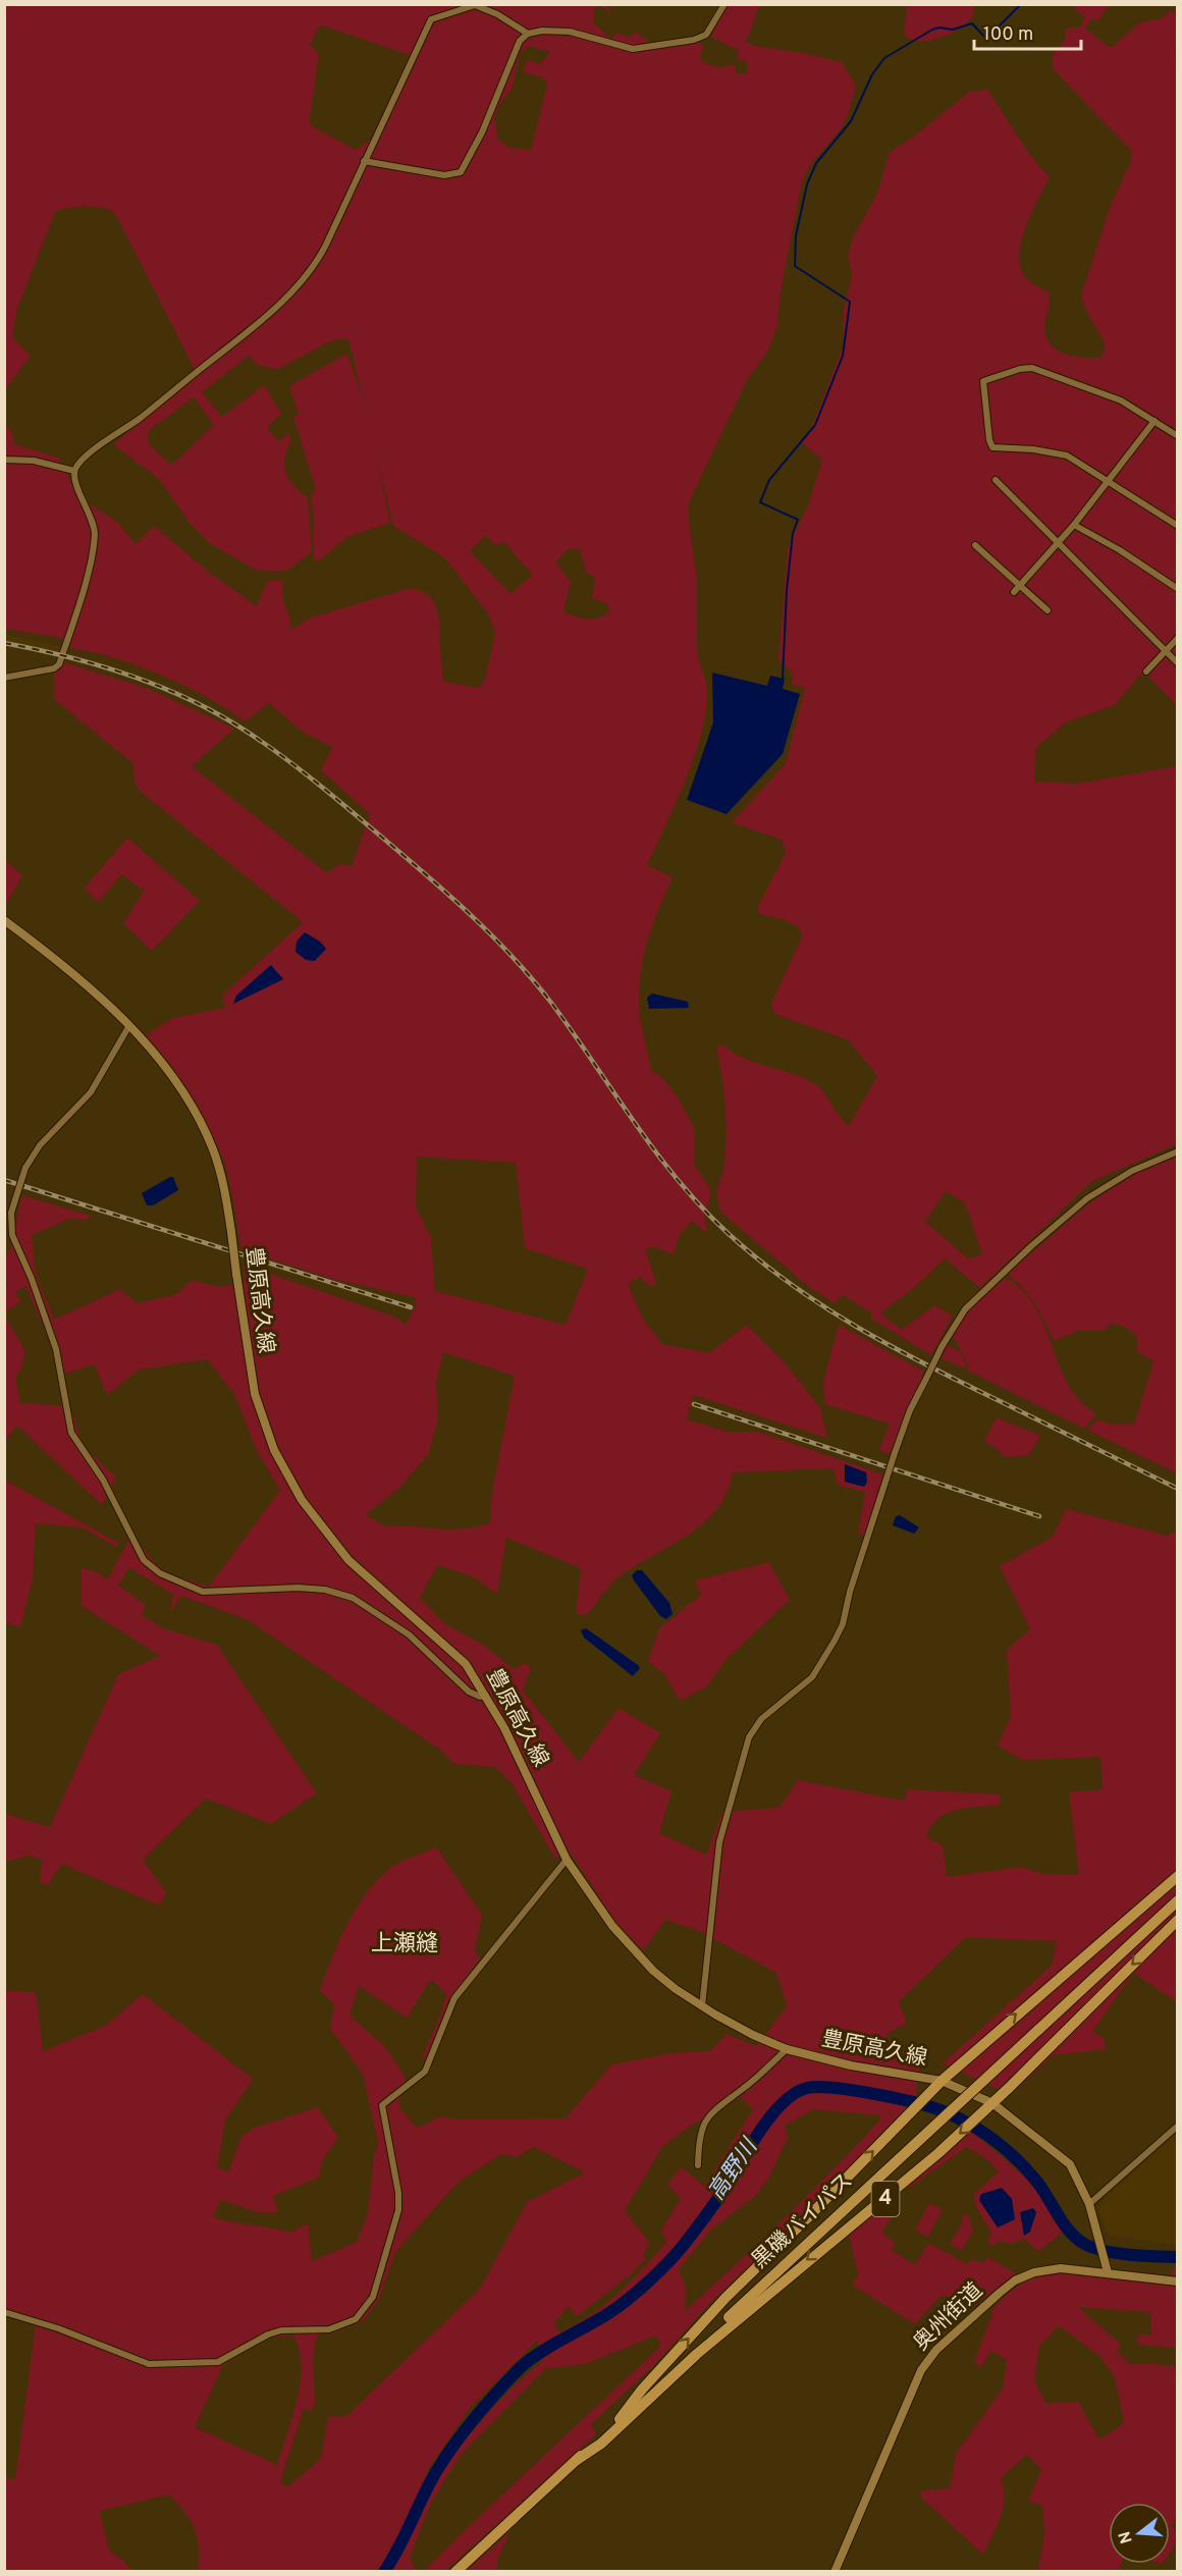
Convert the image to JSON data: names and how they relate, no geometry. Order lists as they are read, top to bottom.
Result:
{
  "streets": {
    "highway": ["4", "黒磯バイパス"],
    "main road": ["豊原高久線", "奥州街道"]
  },
  "crossings": [
    ["豊原高久線", "4"],
    ["豊原高久線", "奥州街道"],
    ["4", "黒磯バイパス"]
  ],
  "districts": ["上瀬縫"],
  "water": ["高野川"],
  "scale_bar": "100 m",
  "north": "left"
}
